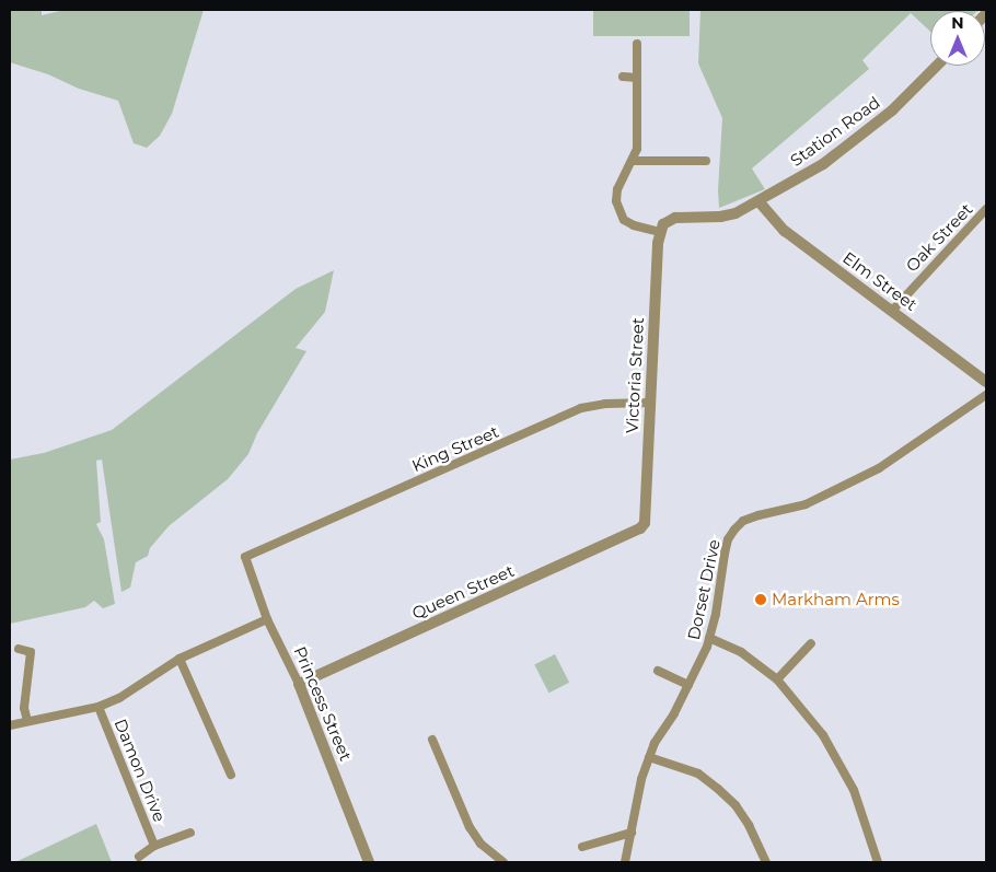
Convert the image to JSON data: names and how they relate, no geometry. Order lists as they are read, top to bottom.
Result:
{
  "streets": {
    "street": [
      "Station Road",
      "Oak Street",
      "Elm Street",
      "Victoria Street",
      "King Street",
      "Dorset Drive",
      "Queen Street",
      "Princess Street",
      "Damon Drive"
    ]
  },
  "crossings": [
    ["Station Road", "Elm Street"],
    ["Station Road", "Victoria Street"],
    ["Oak Street", "Elm Street"],
    ["Victoria Street", "King Street"],
    ["Victoria Street", "Queen Street"],
    ["King Street", "Princess Street"],
    ["Queen Street", "Princess Street"]
  ],
  "places": ["Markham Arms"],
  "north": "top"
}
